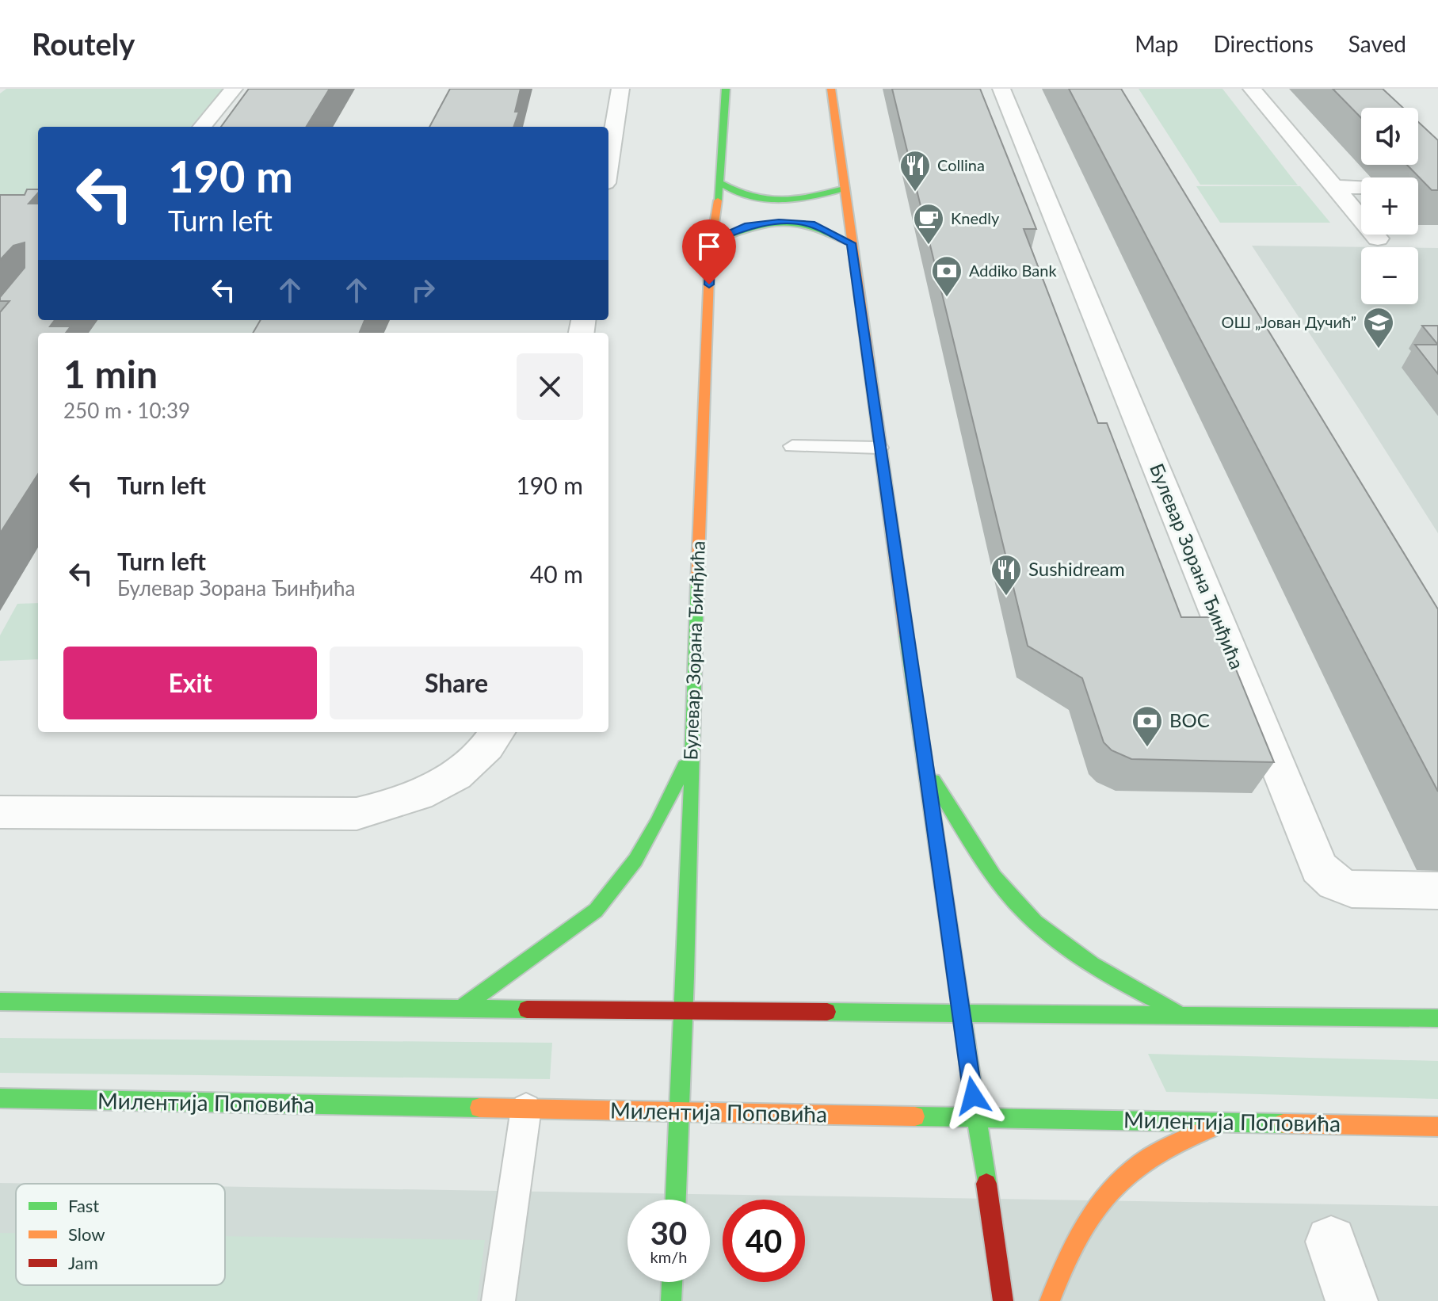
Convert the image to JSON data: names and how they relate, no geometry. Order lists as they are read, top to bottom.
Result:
{
  "streets": {
    "street": ["Булевар Зорана Ђинђића", "Милентија Поповића"]
  },
  "crossings": [
    ["Булевар Зорана Ђинђића", "Милентија Поповића"]
  ],
  "places": {
    "restaurant": ["Collina", "Sushidream"],
    "cafe": ["Knedly"],
    "bank": ["Addiko Bank", "BOC"],
    "school or university": ["ОШ „Јован Дучић”"]
  },
  "legend": ["Fast", "Slow", "Jam"],
  "page": {
    "header": "Routely",
    "nav": ["Map", "Directions", "Saved"],
    "map_buttons": ["+", "−"],
    "turn": ["190 m", "Turn left"],
    "heading": ["1 min", "250 m · 10:39"],
    "list": [
      {
        "name": "Turn left",
        "value": "190 m"
      },
      {
        "name": "Turn left",
        "note": "Булевар Зорана Ђинђића",
        "value": "40 m"
      }
    ],
    "buttons": ["Exit", "Share"],
    "speed": "30 km/h",
    "limit": "40"
  }
}
